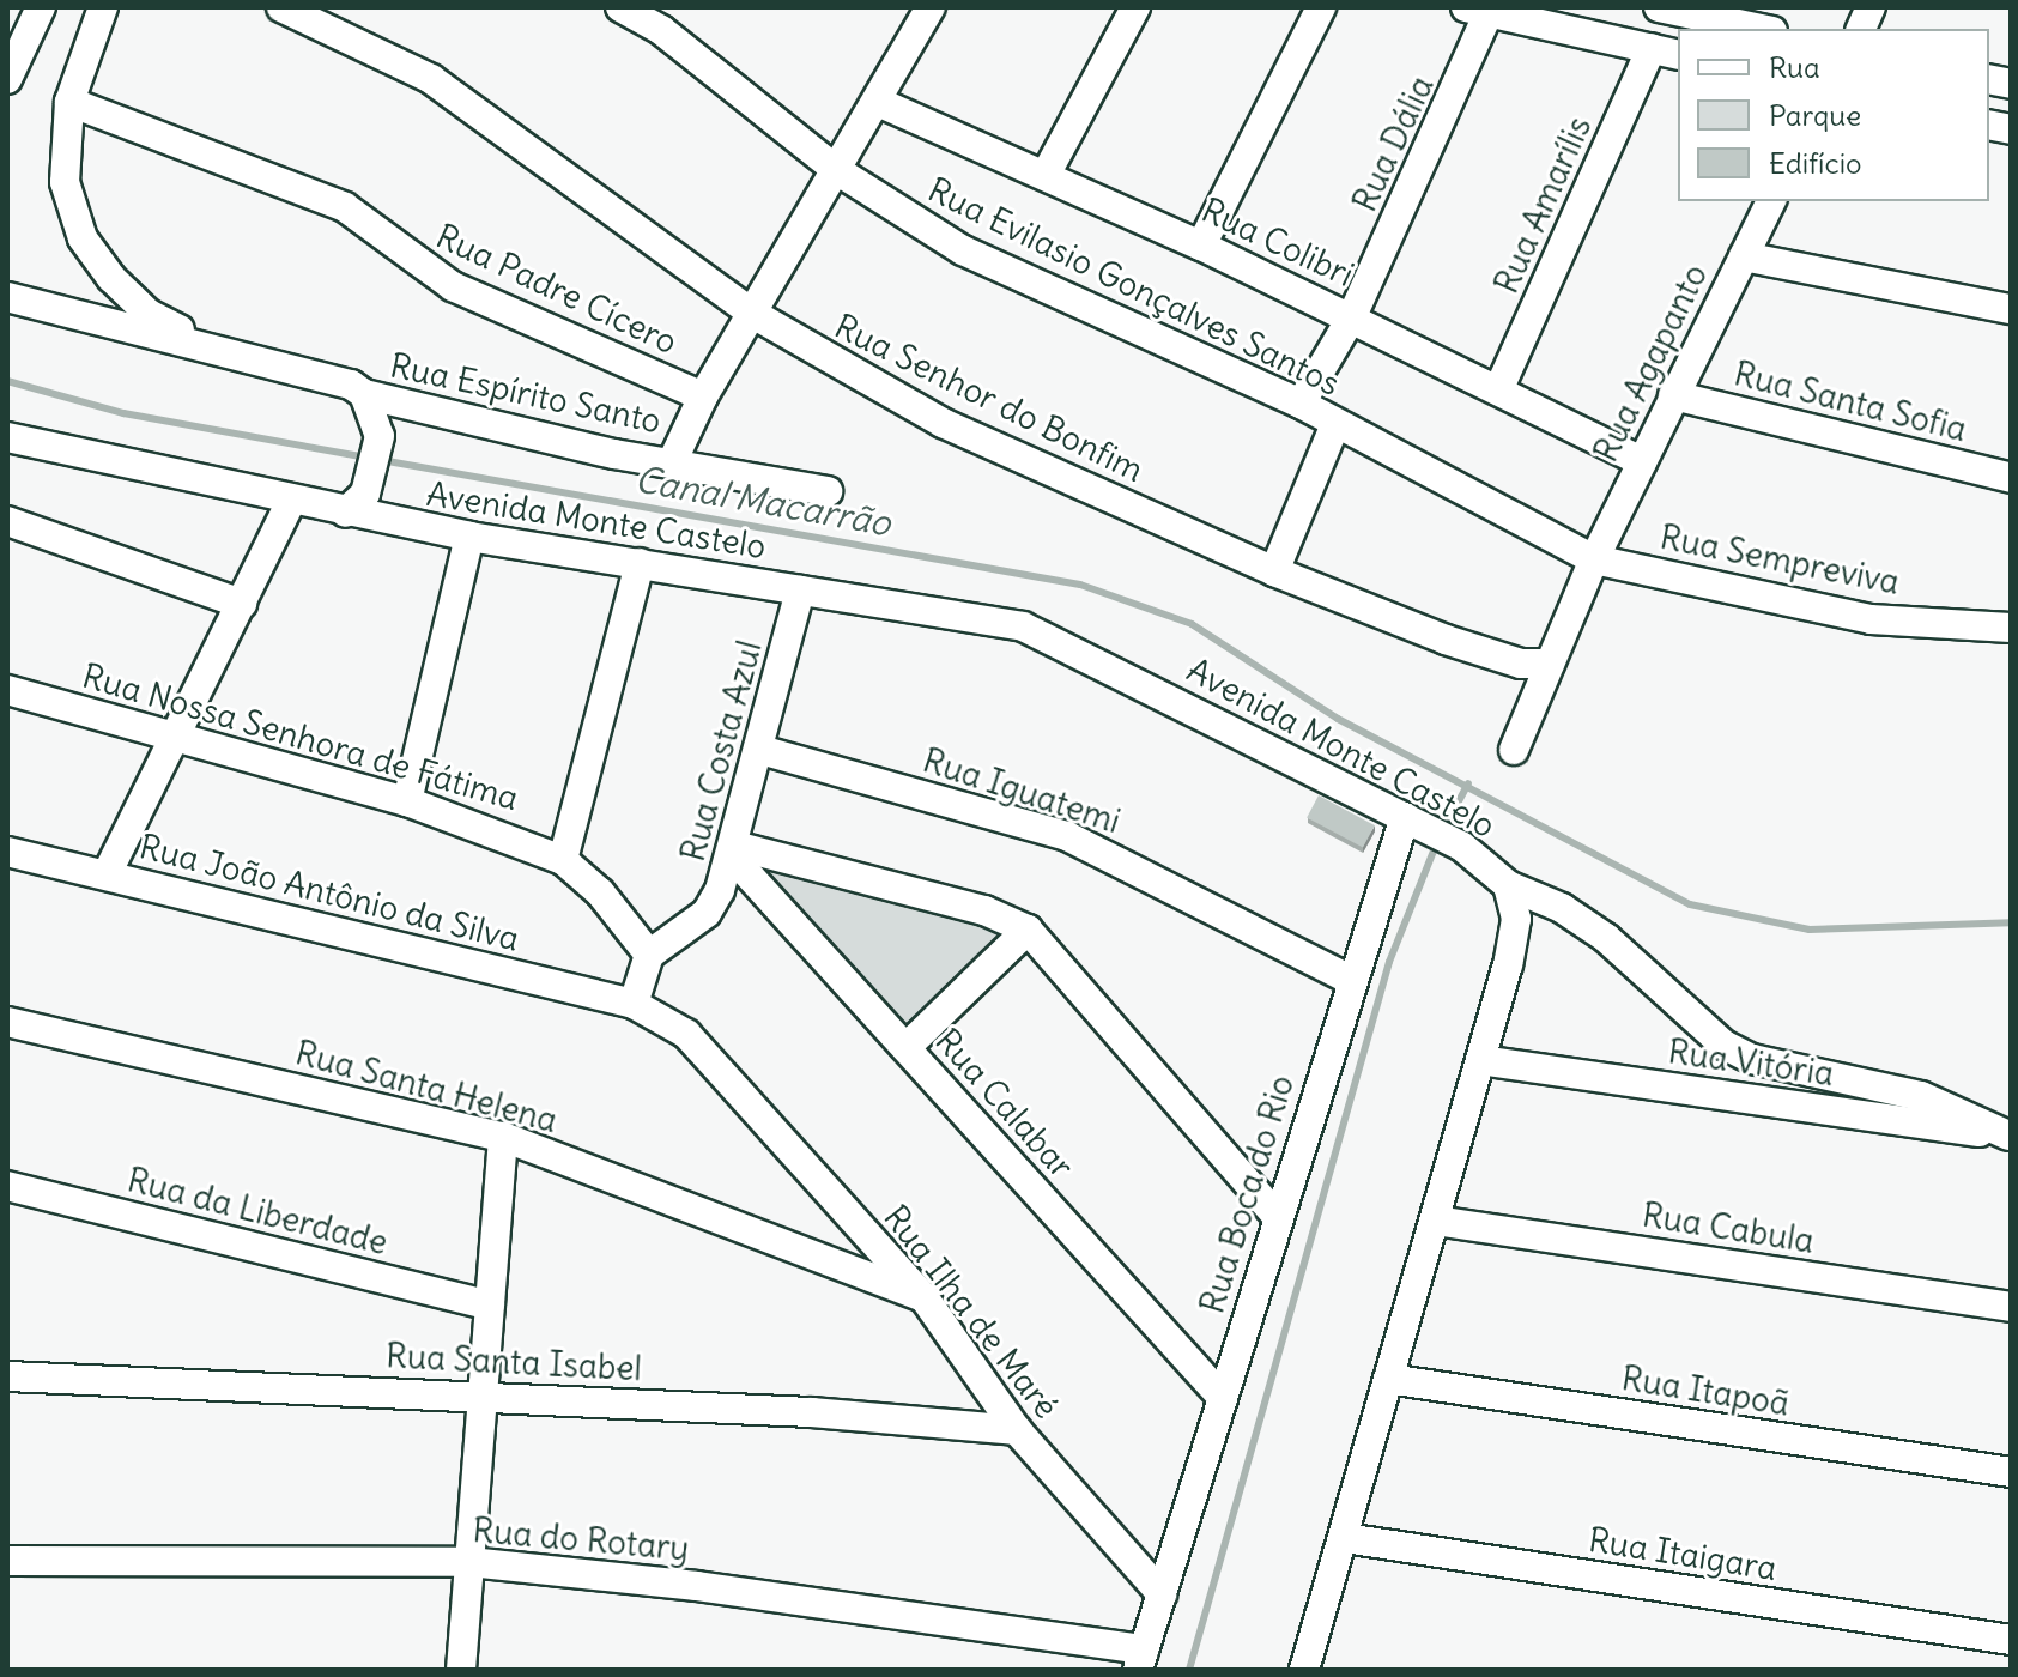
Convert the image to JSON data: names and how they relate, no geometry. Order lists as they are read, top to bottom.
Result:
{
  "streets": {
    "street": [
      "Rua Dália",
      "Rua Amarílis",
      "Rua Colibri",
      "Rua Evilasio Gonçalves Santos",
      "Rua Padre Cícero",
      "Rua Agapanto",
      "Rua Espírito Santo",
      "Rua Senhor do Bonfim",
      "Rua Santa Sofia",
      "Avenida Monte Castelo",
      "Rua Sempreviva",
      "Rua Nossa Senhora de Fátima",
      "Rua Costa Azul",
      "Rua Iguatemi",
      "Rua João Antônio da Silva",
      "Rua Vitória",
      "Rua Santa Helena",
      "Rua Calabar",
      "Rua Boca do Rio",
      "Rua da Liberdade",
      "Rua Cabula",
      "Rua Ilha de Maré",
      "Rua Santa Isabel",
      "Rua Itapoã",
      "Rua do Rotary",
      "Rua Itaigara"
    ]
  },
  "crossings": [
    ["Rua Dália", "Rua Colibri"],
    ["Rua Dália", "Rua Evilasio Gonçalves Santos"],
    ["Rua Amarílis", "Rua Colibri"],
    ["Rua Colibri", "Rua Agapanto"],
    ["Rua Evilasio Gonçalves Santos", "Rua Agapanto"],
    ["Rua Evilasio Gonçalves Santos", "Rua Sempreviva"],
    ["Rua Agapanto", "Rua Senhor do Bonfim"],
    ["Rua Agapanto", "Rua Santa Sofia"],
    ["Rua Agapanto", "Rua Sempreviva"],
    ["Avenida Monte Castelo", "Rua Costa Azul"],
    ["Avenida Monte Castelo", "Rua Vitória"],
    ["Avenida Monte Castelo", "Rua Boca do Rio"],
    ["Avenida Monte Castelo", "Rua Cabula"],
    ["Avenida Monte Castelo", "Rua Itapoã"],
    ["Avenida Monte Castelo", "Rua Itaigara"],
    ["Rua Nossa Senhora de Fátima", "Rua Costa Azul"],
    ["Rua Costa Azul", "Rua Iguatemi"],
    ["Rua Costa Azul", "Rua Calabar"],
    ["Rua Iguatemi", "Rua Boca do Rio"],
    ["Rua João Antônio da Silva", "Rua Ilha de Maré"],
    ["Rua Santa Helena", "Rua Ilha de Maré"],
    ["Rua Calabar", "Rua Boca do Rio"],
    ["Rua Boca do Rio", "Rua Ilha de Maré"],
    ["Rua Boca do Rio", "Rua do Rotary"],
    ["Rua Ilha de Maré", "Rua Santa Isabel"]
  ],
  "water": ["Canal Macarrão"],
  "legend": ["Rua", "Parque", "Edifício"]
}
